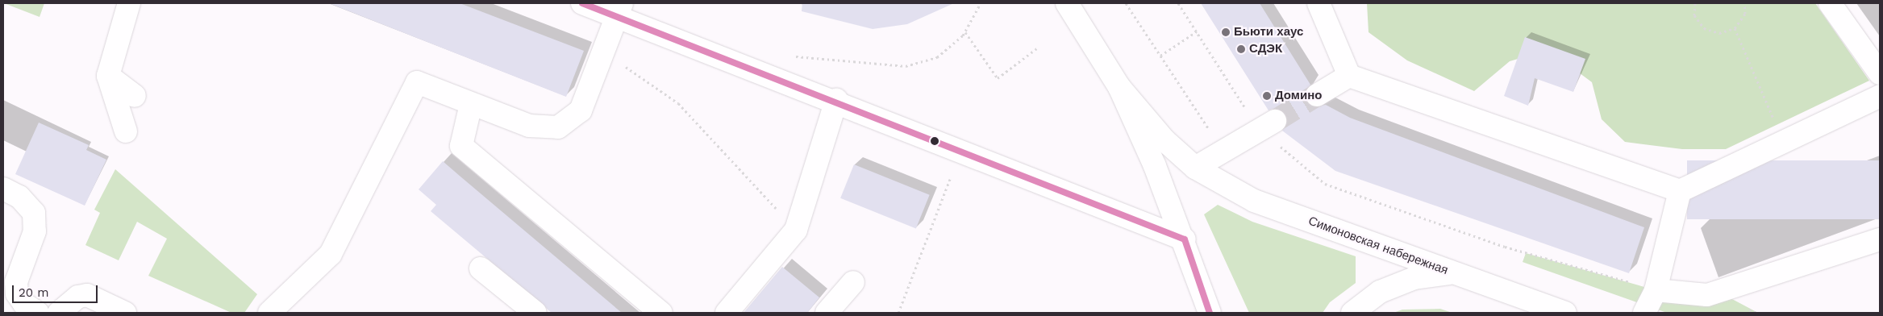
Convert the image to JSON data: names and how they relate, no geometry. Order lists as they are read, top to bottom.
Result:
{
  "streets": {
    "main road": ["Симоновская набережная"]
  },
  "places": ["Бьюти хаус", "СДЭК", "Домино"],
  "scale_bar": "20 m"
}
